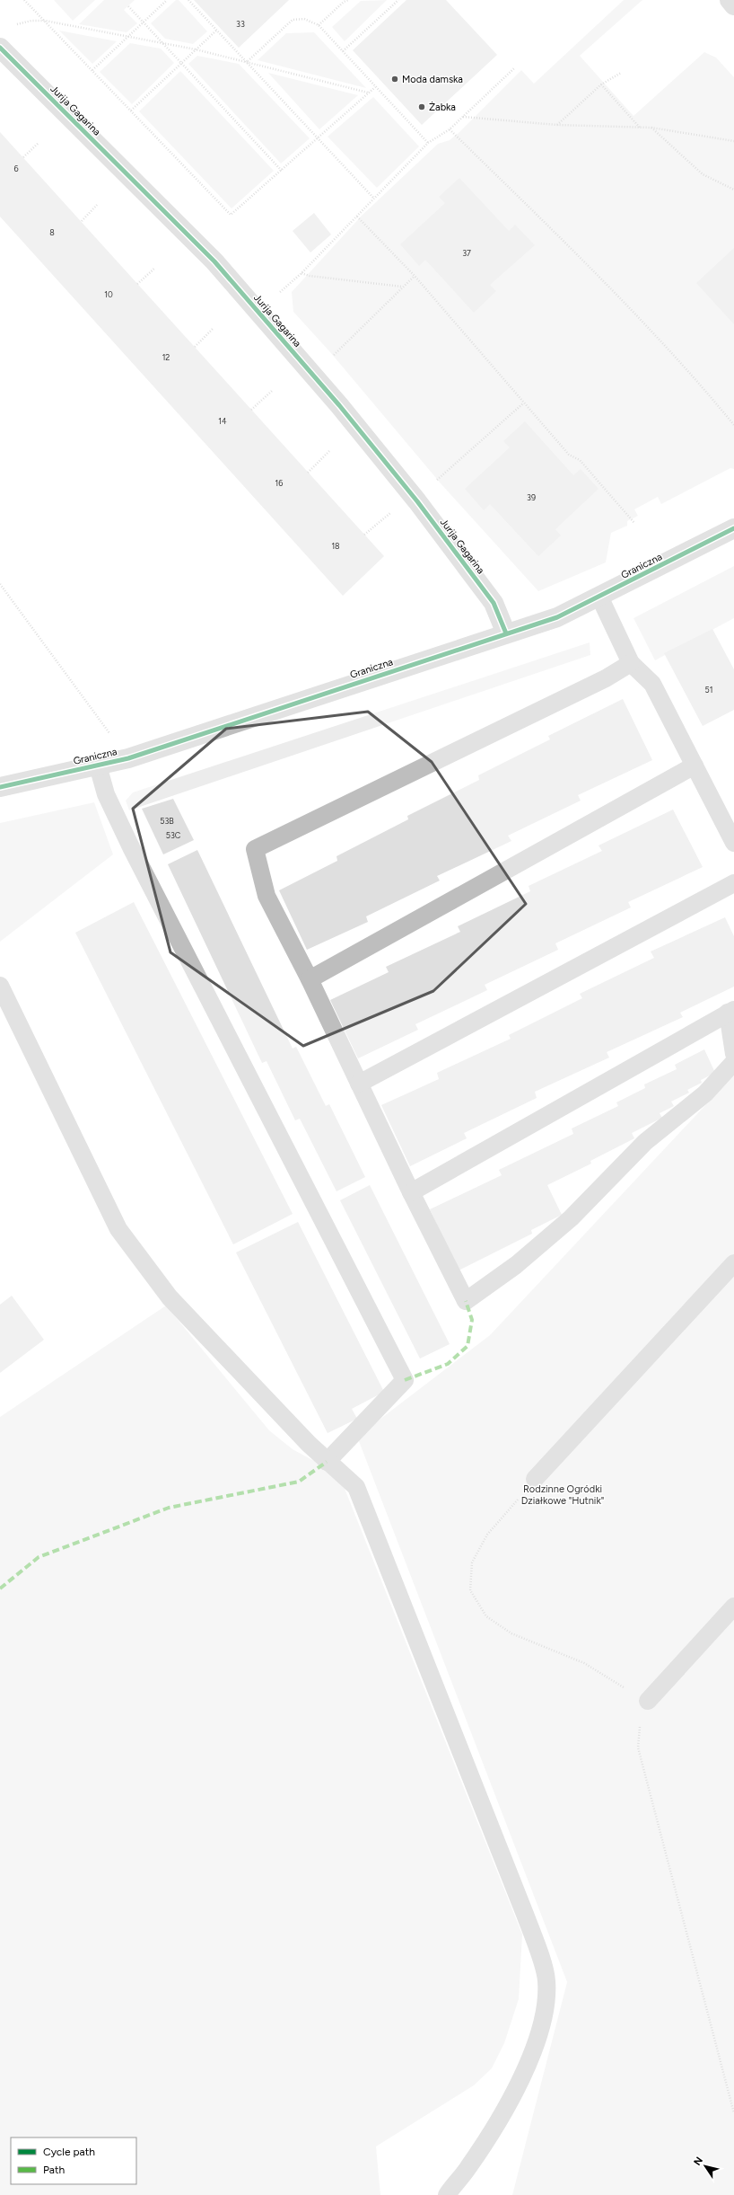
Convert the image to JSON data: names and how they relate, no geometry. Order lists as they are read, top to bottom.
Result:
{
  "streets": {
    "street": ["Jurija Gagarina", "Graniczna"]
  },
  "crossings": [
    ["Jurija Gagarina", "Graniczna"]
  ],
  "parks": ["Rodzinne Ogródki Działkowe \"Hutnik\""],
  "places": ["Moda damska", "Żabka"],
  "house_numbers": [
    "33",
    "6",
    "8",
    "37",
    "10",
    "12",
    "14",
    "16",
    "39",
    "18",
    "51",
    "53B",
    "53C"
  ],
  "legend": ["Cycle path", "Path"],
  "north": "top left"
}
